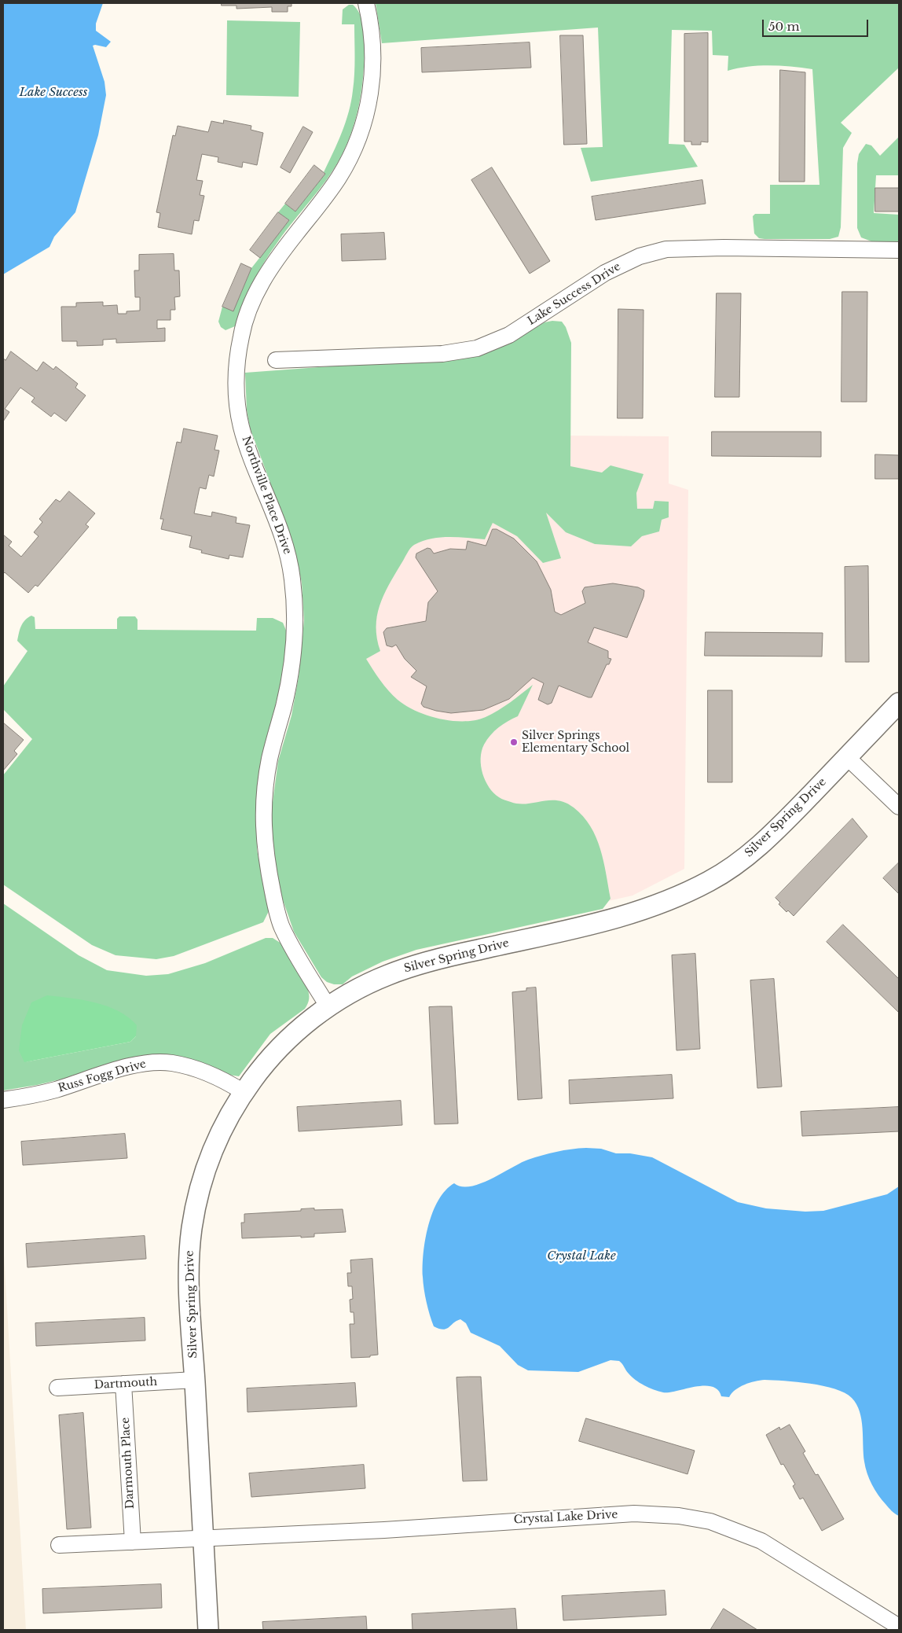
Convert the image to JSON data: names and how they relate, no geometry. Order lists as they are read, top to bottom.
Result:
{
  "streets": {
    "street": [
      "Lake Success Drive",
      "Northville Place Drive",
      "Silver Spring Drive",
      "Russ Fogg Drive",
      "Dartmouth",
      "Darmouth Place",
      "Crystal Lake Drive"
    ]
  },
  "crossings": [
    ["Northville Place Drive", "Silver Spring Drive"],
    ["Silver Spring Drive", "Russ Fogg Drive"],
    ["Silver Spring Drive", "Dartmouth"],
    ["Silver Spring Drive", "Crystal Lake Drive"],
    ["Dartmouth", "Darmouth Place"]
  ],
  "water": ["Lake Success", "Crystal Lake"],
  "places": ["Silver Springs Elementary School"],
  "scale_bar": "50 m"
}
